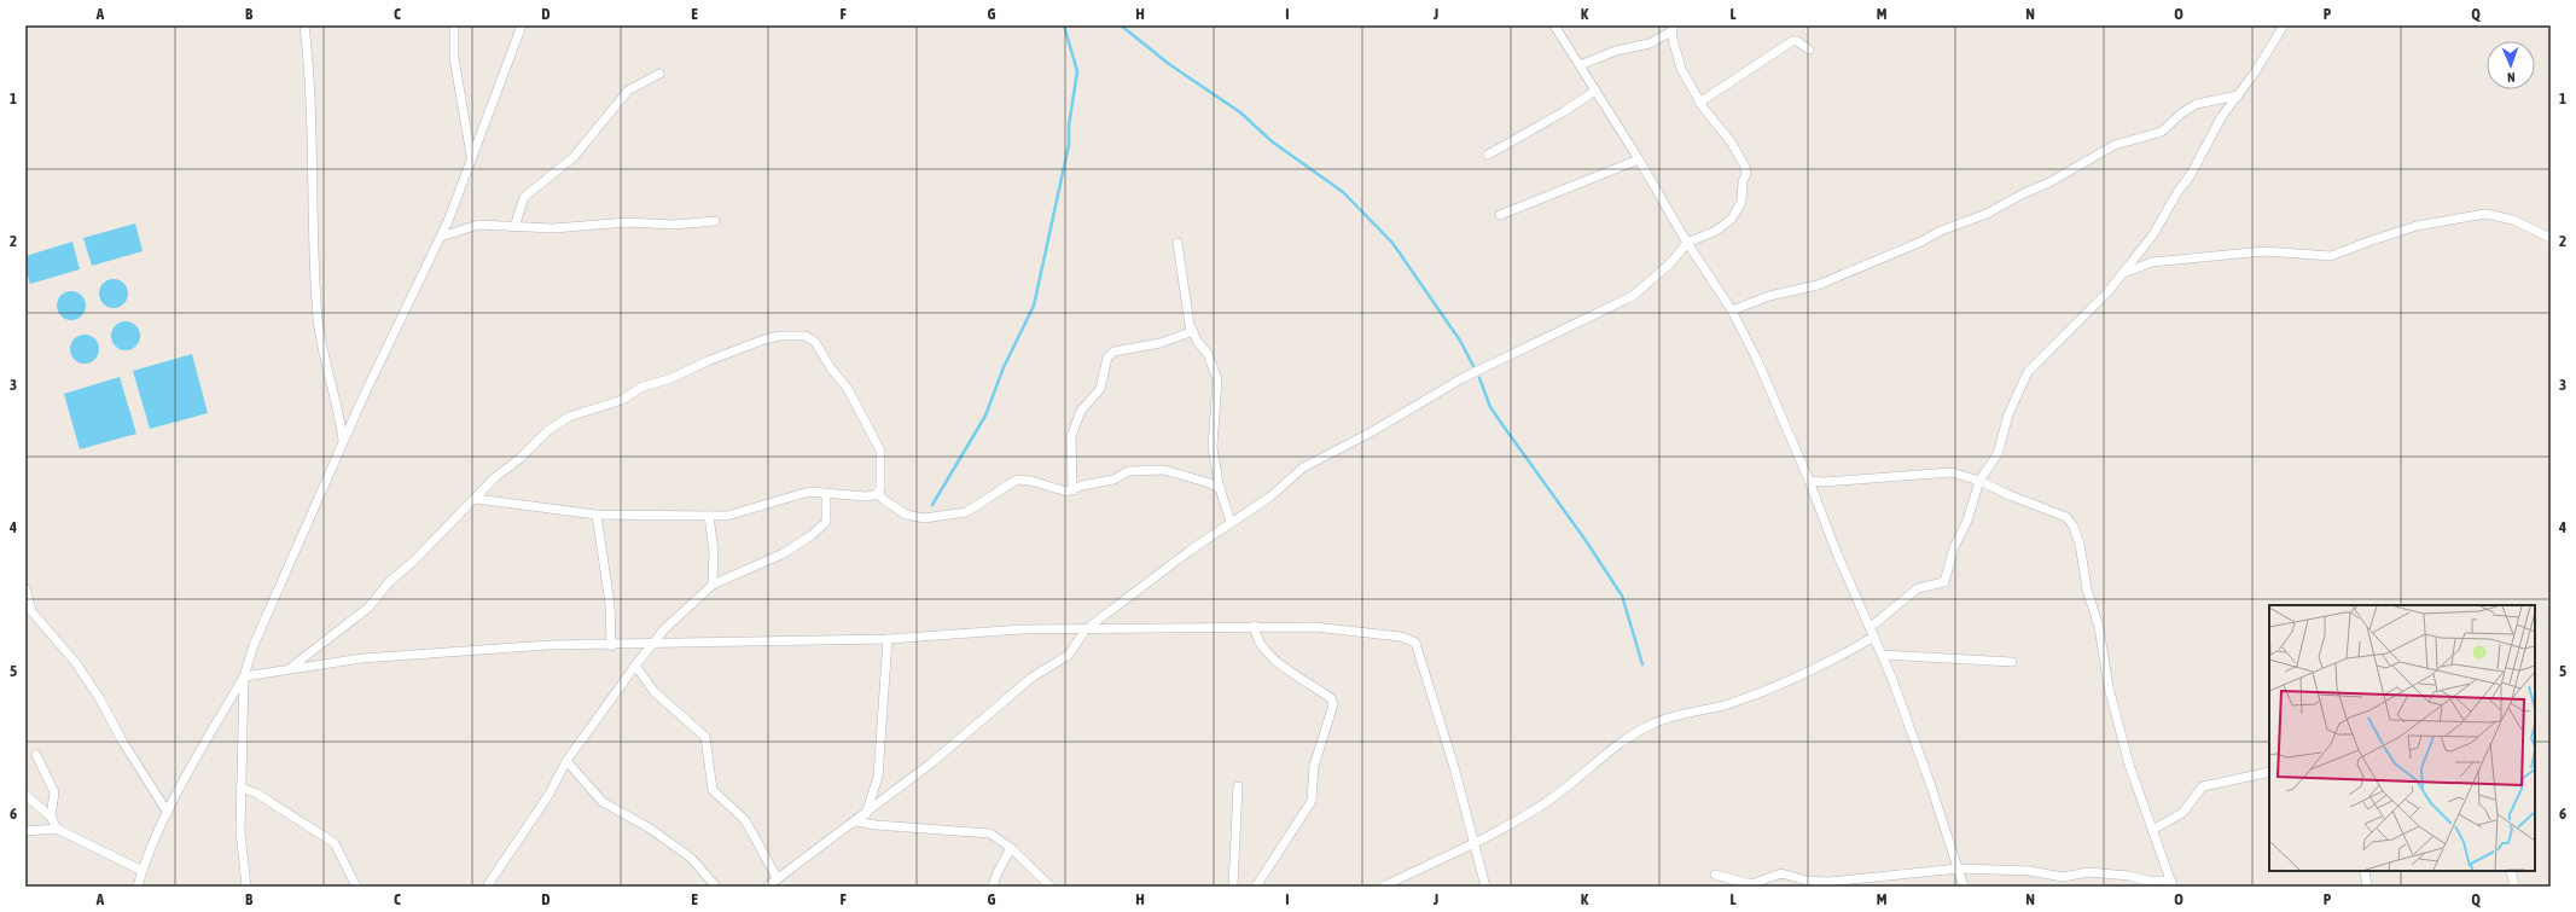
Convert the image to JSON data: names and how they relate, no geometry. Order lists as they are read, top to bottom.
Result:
{
  "north": "bottom",
  "grid": {
    "columns": [
      "A",
      "B",
      "C",
      "D",
      "E",
      "F",
      "G",
      "H",
      "I",
      "J",
      "K",
      "L",
      "M",
      "N",
      "O",
      "P",
      "Q"
    ],
    "rows": [
      "1",
      "2",
      "3",
      "4",
      "5",
      "6"
    ]
  }
}
